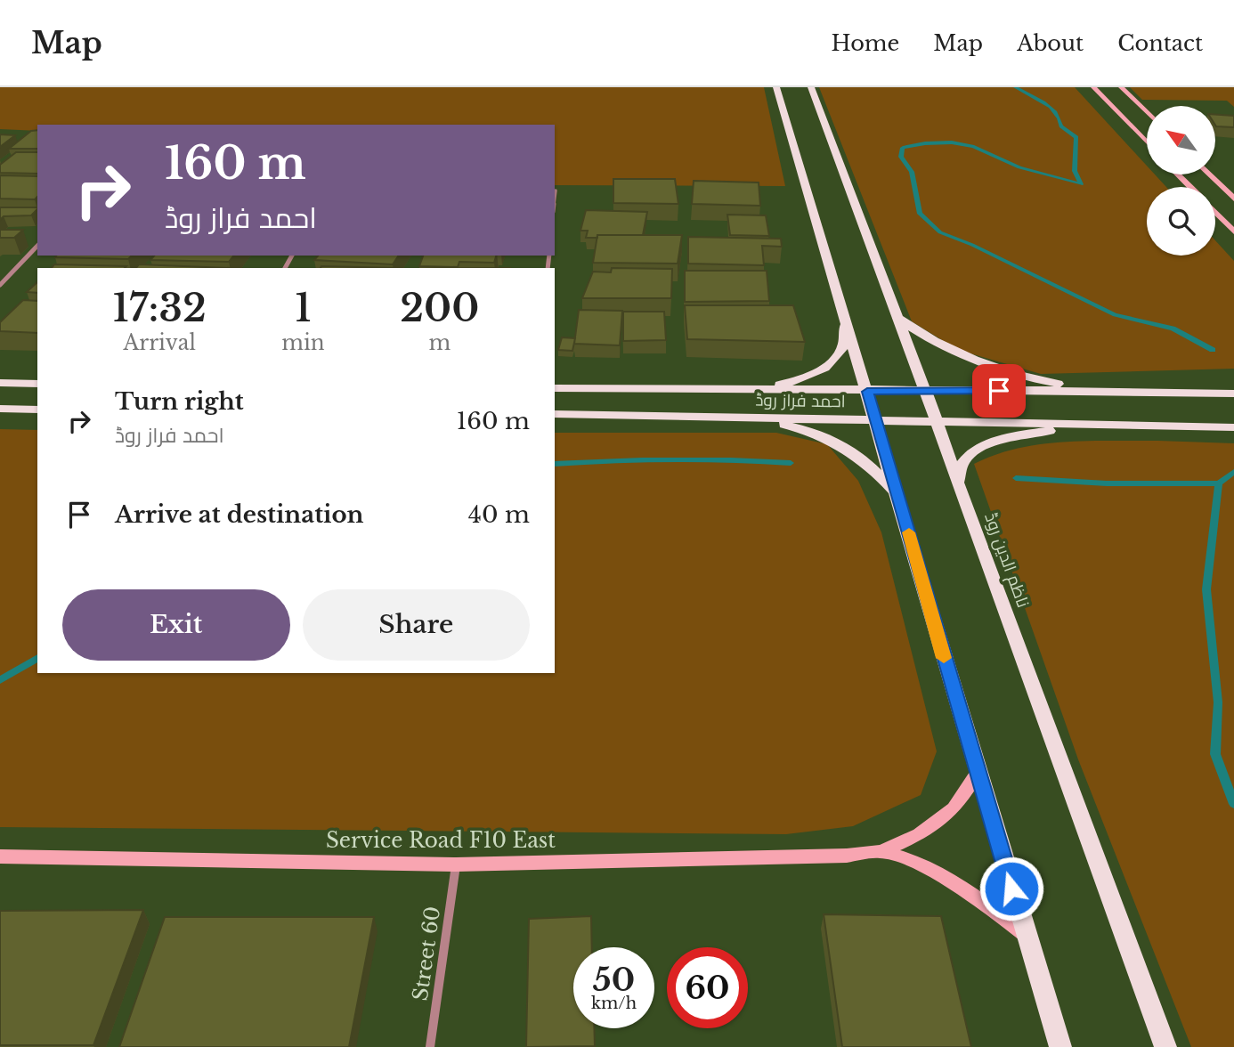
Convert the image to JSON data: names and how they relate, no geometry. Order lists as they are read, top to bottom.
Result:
{
  "streets": {
    "main road": ["احمد فراز روڈ", "ناظم الدین روڈ", "Service Road F10 East"],
    "street": ["Street 60"]
  },
  "crossings": [
    ["احمد فراز روڈ", "ناظم الدین روڈ"],
    ["Service Road F10 East", "Street 60"]
  ],
  "north": "top left",
  "page": {
    "header": "Map",
    "nav": [
      "Home",
      "Map",
      "About",
      "Contact"
    ],
    "turn": ["160 m", "احمد فراز روڈ"],
    "eta": [
      "17:32",
      "Arrival",
      "1",
      "min",
      "200",
      "m"
    ],
    "list": [
      {
        "name": "Turn right",
        "note": "احمد فراز روڈ",
        "value": "160 m"
      },
      {
        "name": "Arrive at destination",
        "value": "40 m"
      }
    ],
    "buttons": ["Exit", "Share"],
    "speed": "50 km/h",
    "limit": "60"
  }
}
